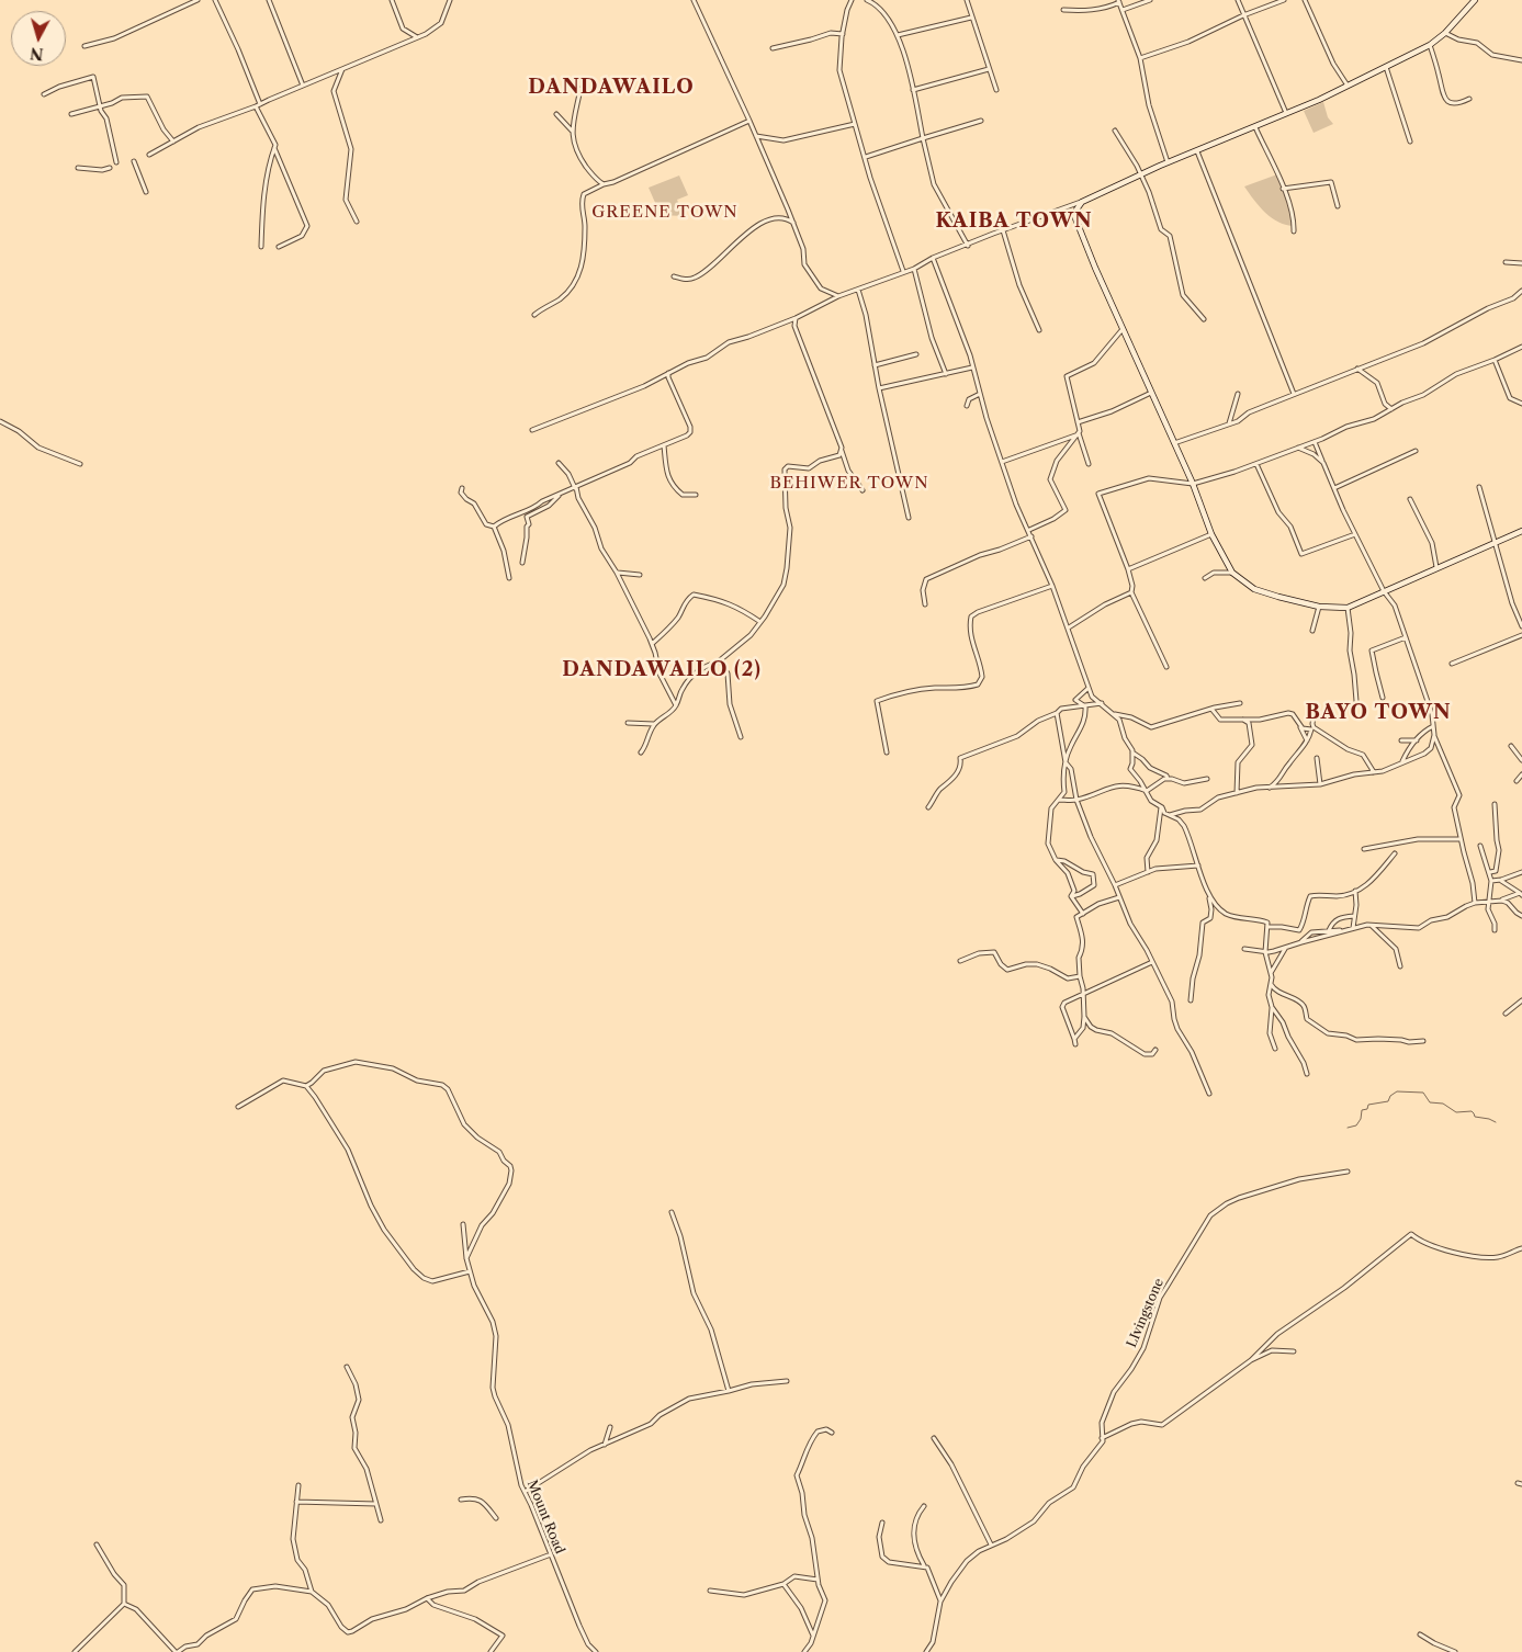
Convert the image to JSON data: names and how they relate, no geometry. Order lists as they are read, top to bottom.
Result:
{
  "streets": {
    "street": ["LIvingstone", "Mount Road"]
  },
  "districts": [
    "DANDAWAILO",
    "GREENE TOWN",
    "KAIBA TOWN",
    "BEHIWER TOWN",
    "DANDAWAILO (2)",
    "BAYO TOWN"
  ],
  "north": "bottom"
}
